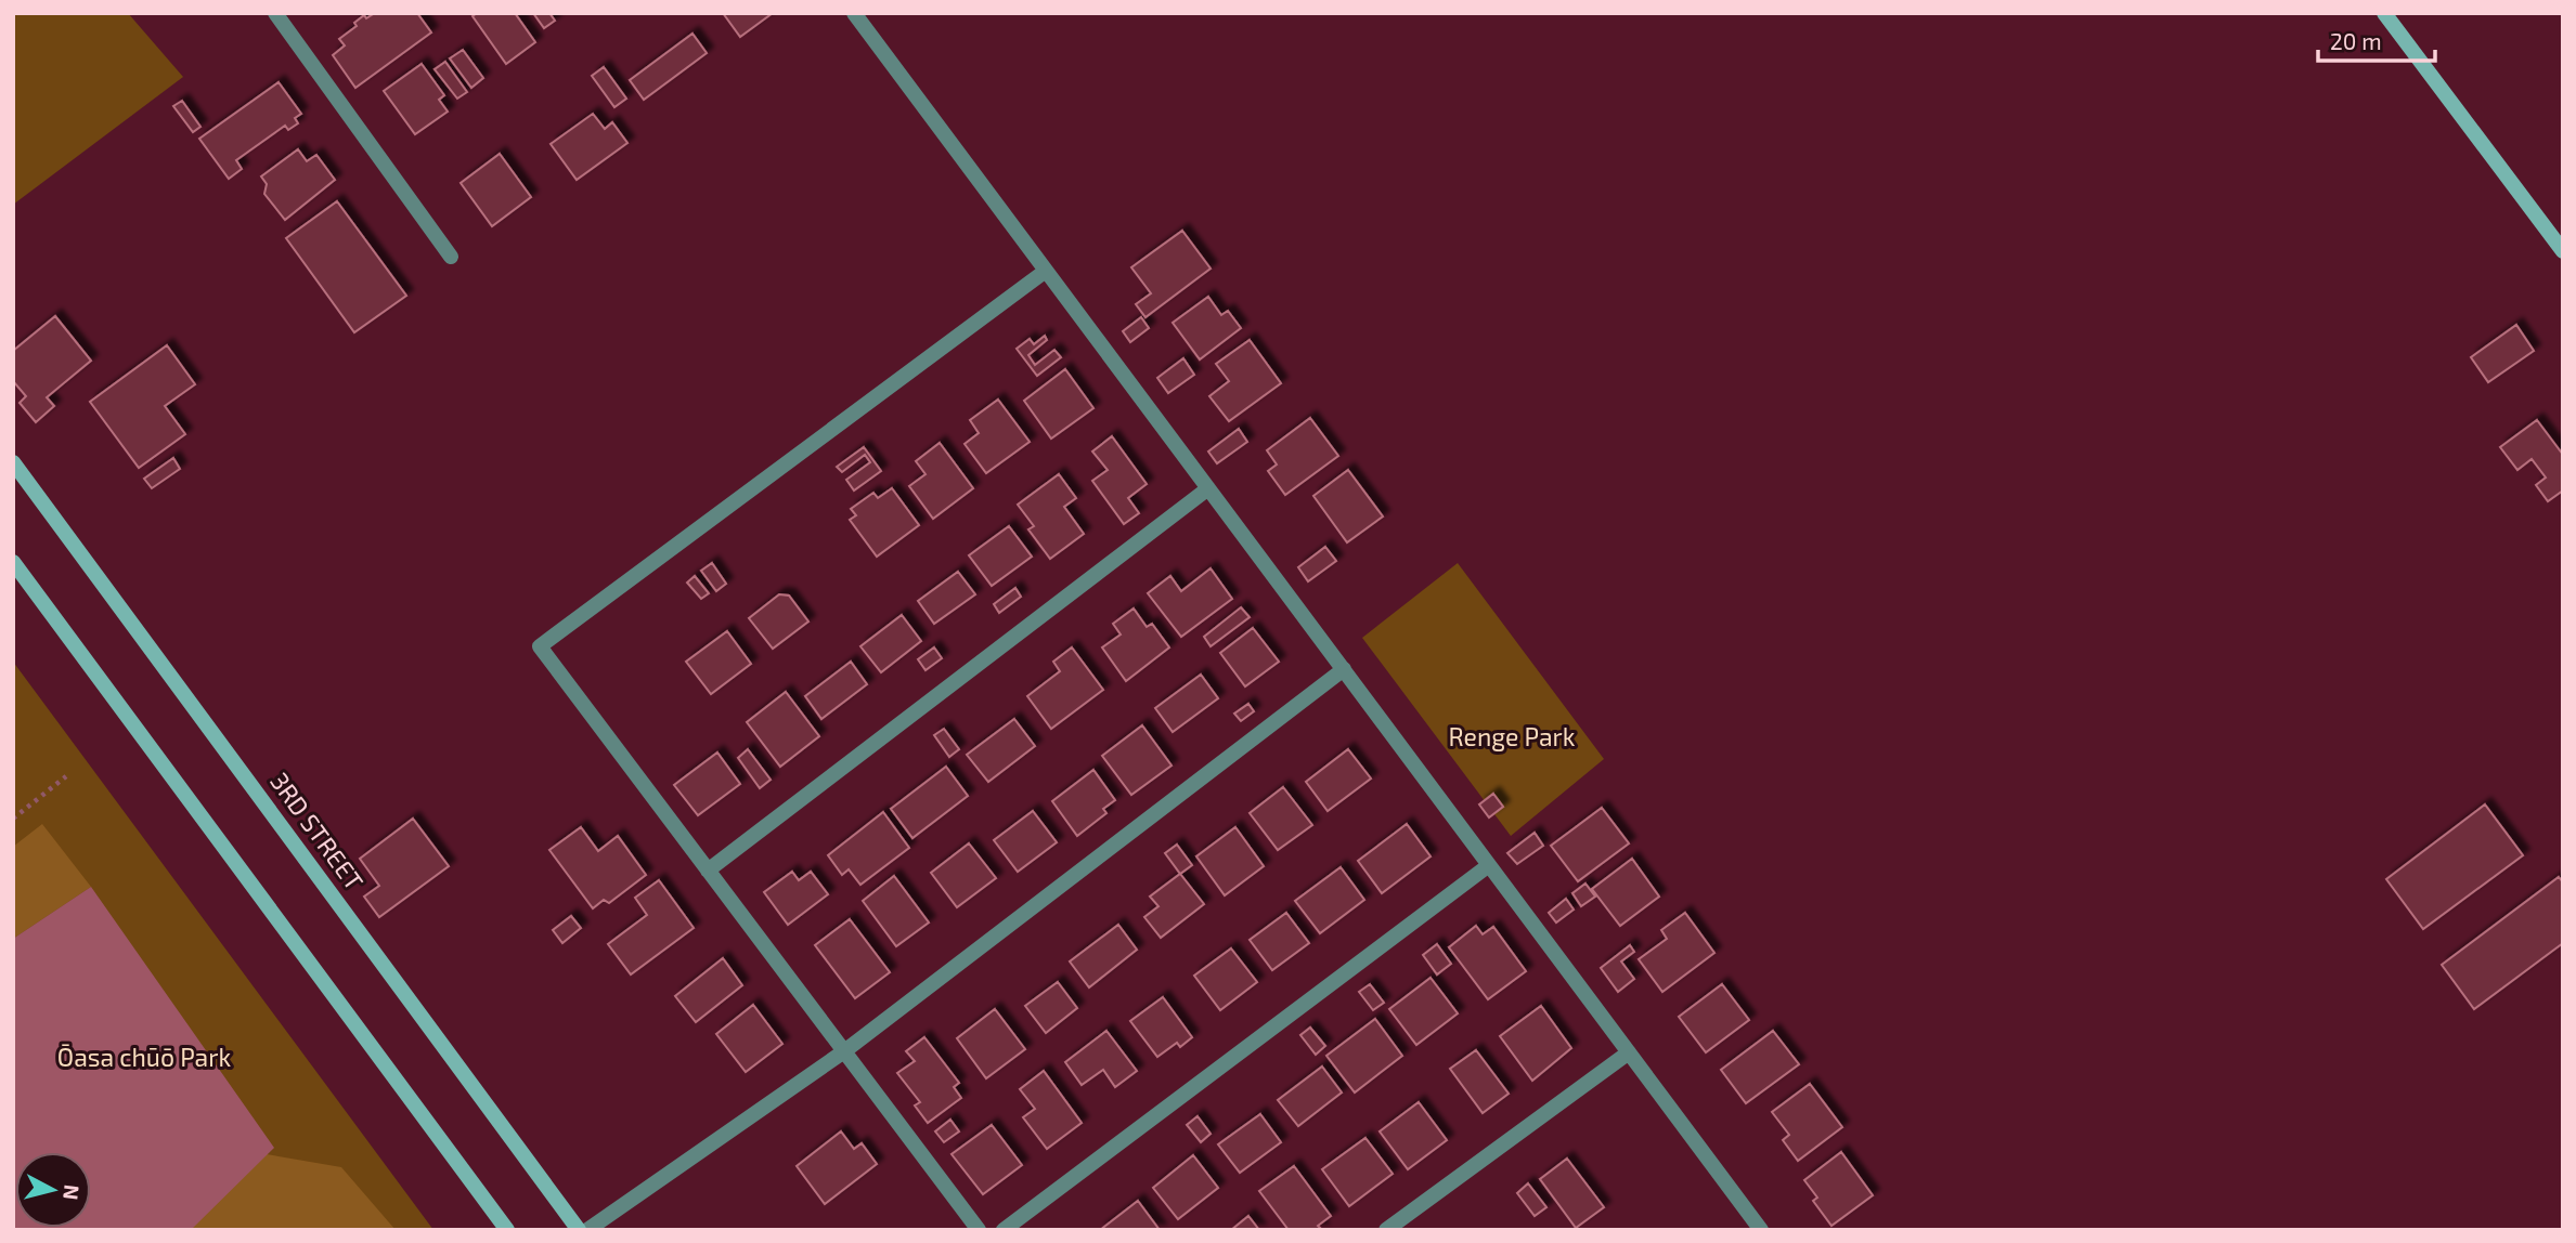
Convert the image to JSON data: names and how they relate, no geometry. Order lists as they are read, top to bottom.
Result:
{
  "streets": {
    "street": ["3RD STREET"]
  },
  "parks": ["Renge Park", "Ōasa chūō Park"],
  "scale_bar": "20 m",
  "north": "right"
}
